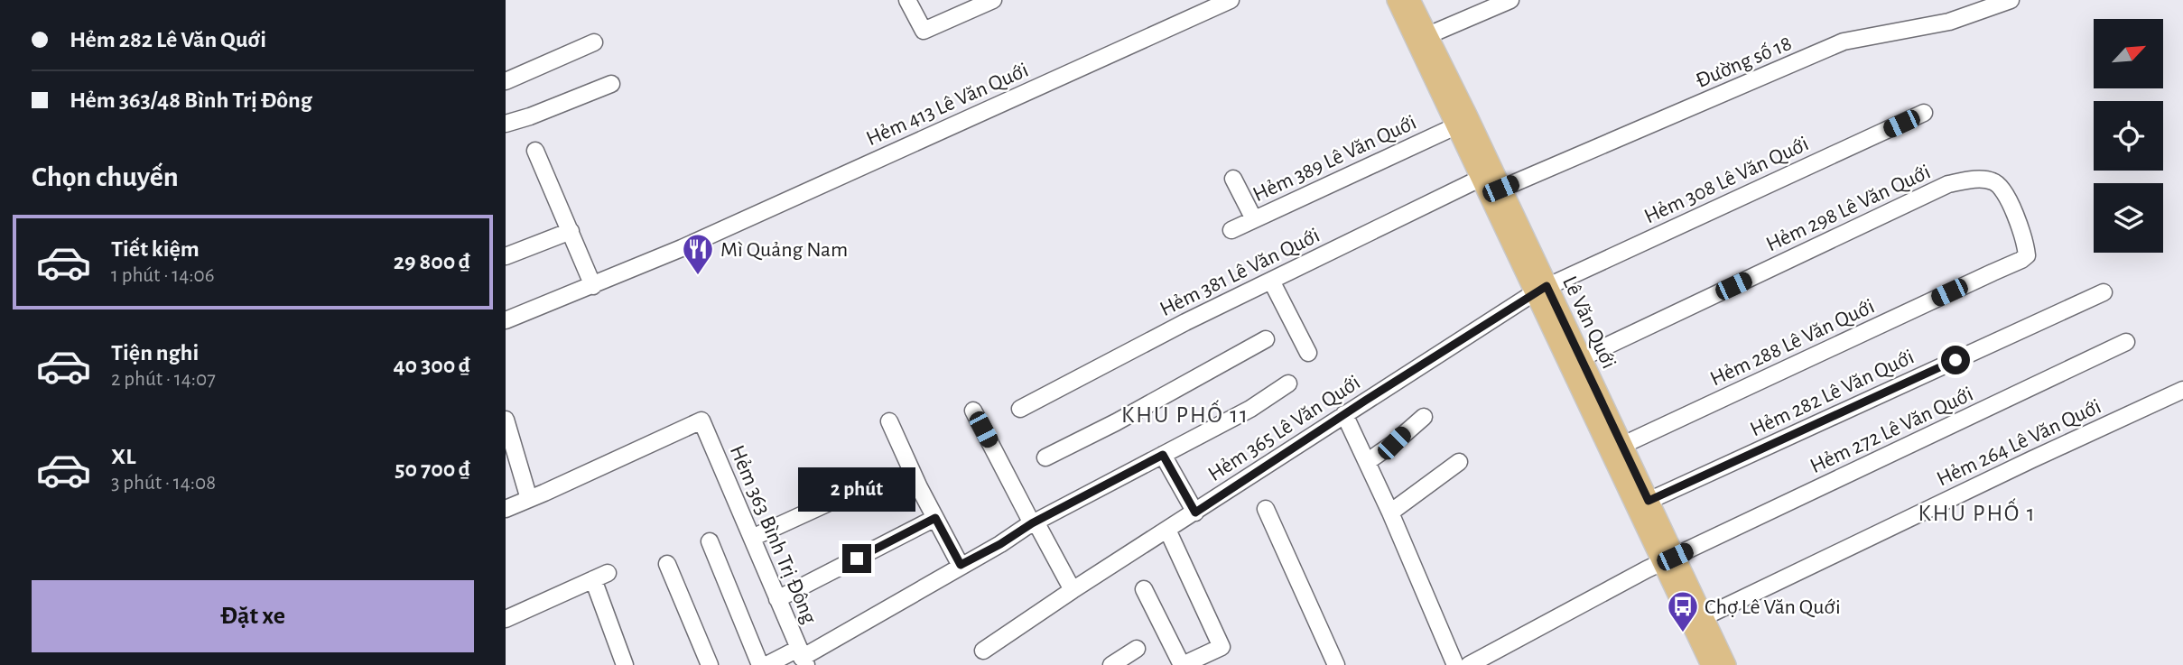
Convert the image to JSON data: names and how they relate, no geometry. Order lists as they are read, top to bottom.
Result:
{
  "streets": {
    "main road": ["Lê Văn Quới"],
    "street": [
      "Đường số 18",
      "Hẻm 413 Lê Văn Quới",
      "Hẻm 389 Lê Văn Quới",
      "Hẻm 308 Lê Văn Quới",
      "Hẻm 298 Lê Văn Quới",
      "Hẻm 381 Lê Văn Quới",
      "Hẻm 288 Lê Văn Quới",
      "Hẻm 282 Lê Văn Quới",
      "Hẻm 365 Lê Văn Quới",
      "Hẻm 272 Lê Văn Quới",
      "Hẻm 264 Lê Văn Quới",
      "Hẻm 363 Bình Trị Đông"
    ]
  },
  "crossings": [
    ["Đường số 18", "Lê Văn Quới"],
    ["Hẻm 389 Lê Văn Quới", "Lê Văn Quới"],
    ["Hẻm 308 Lê Văn Quới", "Lê Văn Quới"],
    ["Hẻm 308 Lê Văn Quới", "Hẻm 365 Lê Văn Quới"],
    ["Hẻm 298 Lê Văn Quới", "Lê Văn Quới"],
    ["Hẻm 298 Lê Văn Quới", "Hẻm 288 Lê Văn Quới"],
    ["Hẻm 381 Lê Văn Quới", "Lê Văn Quới"],
    ["Lê Văn Quới", "Hẻm 288 Lê Văn Quới"],
    ["Lê Văn Quới", "Hẻm 282 Lê Văn Quới"],
    ["Lê Văn Quới", "Hẻm 365 Lê Văn Quới"],
    ["Lê Văn Quới", "Hẻm 272 Lê Văn Quới"],
    ["Lê Văn Quới", "Hẻm 264 Lê Văn Quới"]
  ],
  "districts": ["KHU PHỐ 11", "KHU PHỐ 1"],
  "places": {
    "restaurant": ["Mì Quảng Nam"],
    "bus stop": ["Chợ Lê Văn Quới"]
  },
  "north": "top right",
  "page": {
    "banner": ["Hẻm 282 Lê Văn Quới", "Hẻm 363/48 Bình Trị Đông"],
    "heading": "Chọn chuyến",
    "list": [
      {
        "name": "Tiết kiệm",
        "note": "1 phút · 14:06",
        "value": "29 800 ₫"
      },
      {
        "name": "Tiện nghi",
        "note": "2 phút · 14:07",
        "value": "40 300 ₫"
      },
      {
        "name": "XL",
        "note": "3 phút · 14:08",
        "value": "50 700 ₫"
      }
    ],
    "bubble": "2 phút",
    "buttons": "Đặt xe"
  }
}
